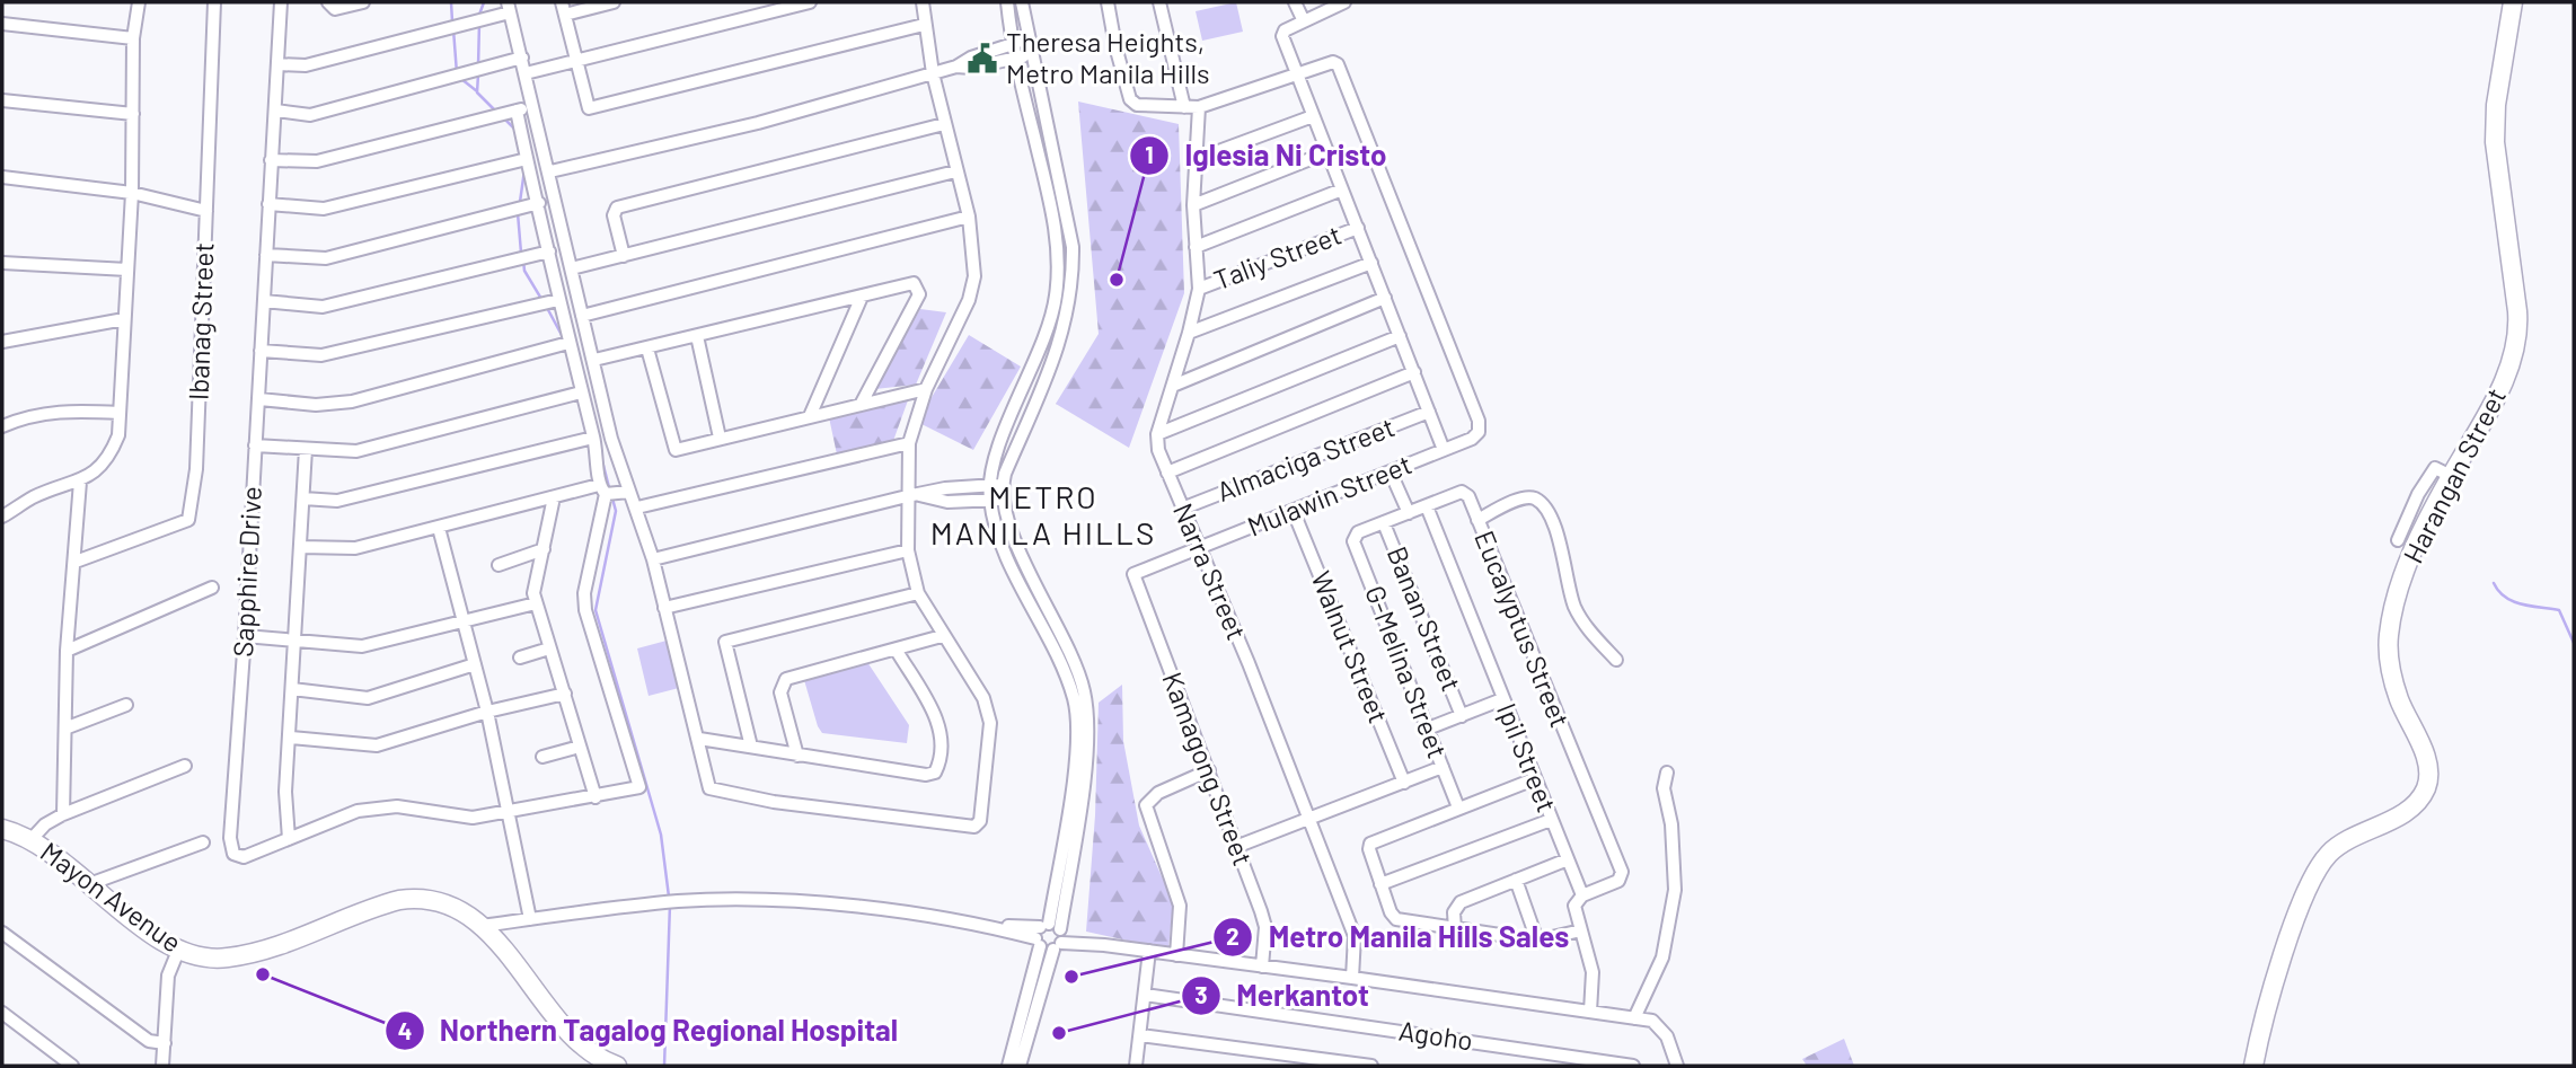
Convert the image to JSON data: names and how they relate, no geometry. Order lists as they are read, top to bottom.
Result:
{
  "streets": {
    "main road": ["Harangan Street", "Mayon Avenue"],
    "street": [
      "Taliy Street",
      "Ibanag Street",
      "Almaciga Street",
      "Mulawin Street",
      "Sapphire Drive",
      "Narra Street",
      "Banan Street",
      "Eucalyptus Street",
      "Walnut Street",
      "G-Melina Street",
      "Ipil Street",
      "Kamagong Street",
      "Agoho"
    ]
  },
  "crossings": [
    ["Almaciga Street", "Narra Street"],
    ["Mulawin Street", "Narra Street"],
    ["Mulawin Street", "Walnut Street"],
    ["Mulawin Street", "Kamagong Street"],
    ["Banan Street", "Eucalyptus Street"],
    ["Eucalyptus Street", "G-Melina Street"],
    ["Eucalyptus Street", "Ipil Street"]
  ],
  "districts": ["METRO MANILA HILLS"],
  "places": {
    "public building": ["Theresa Heights, Metro Manila Hills"],
    "other": [
      "Iglesia Ni Cristo",
      "Northern Tagalog Regional Hospital",
      "Metro Manila Hills Sales",
      "Merkantot"
    ]
  }
}
